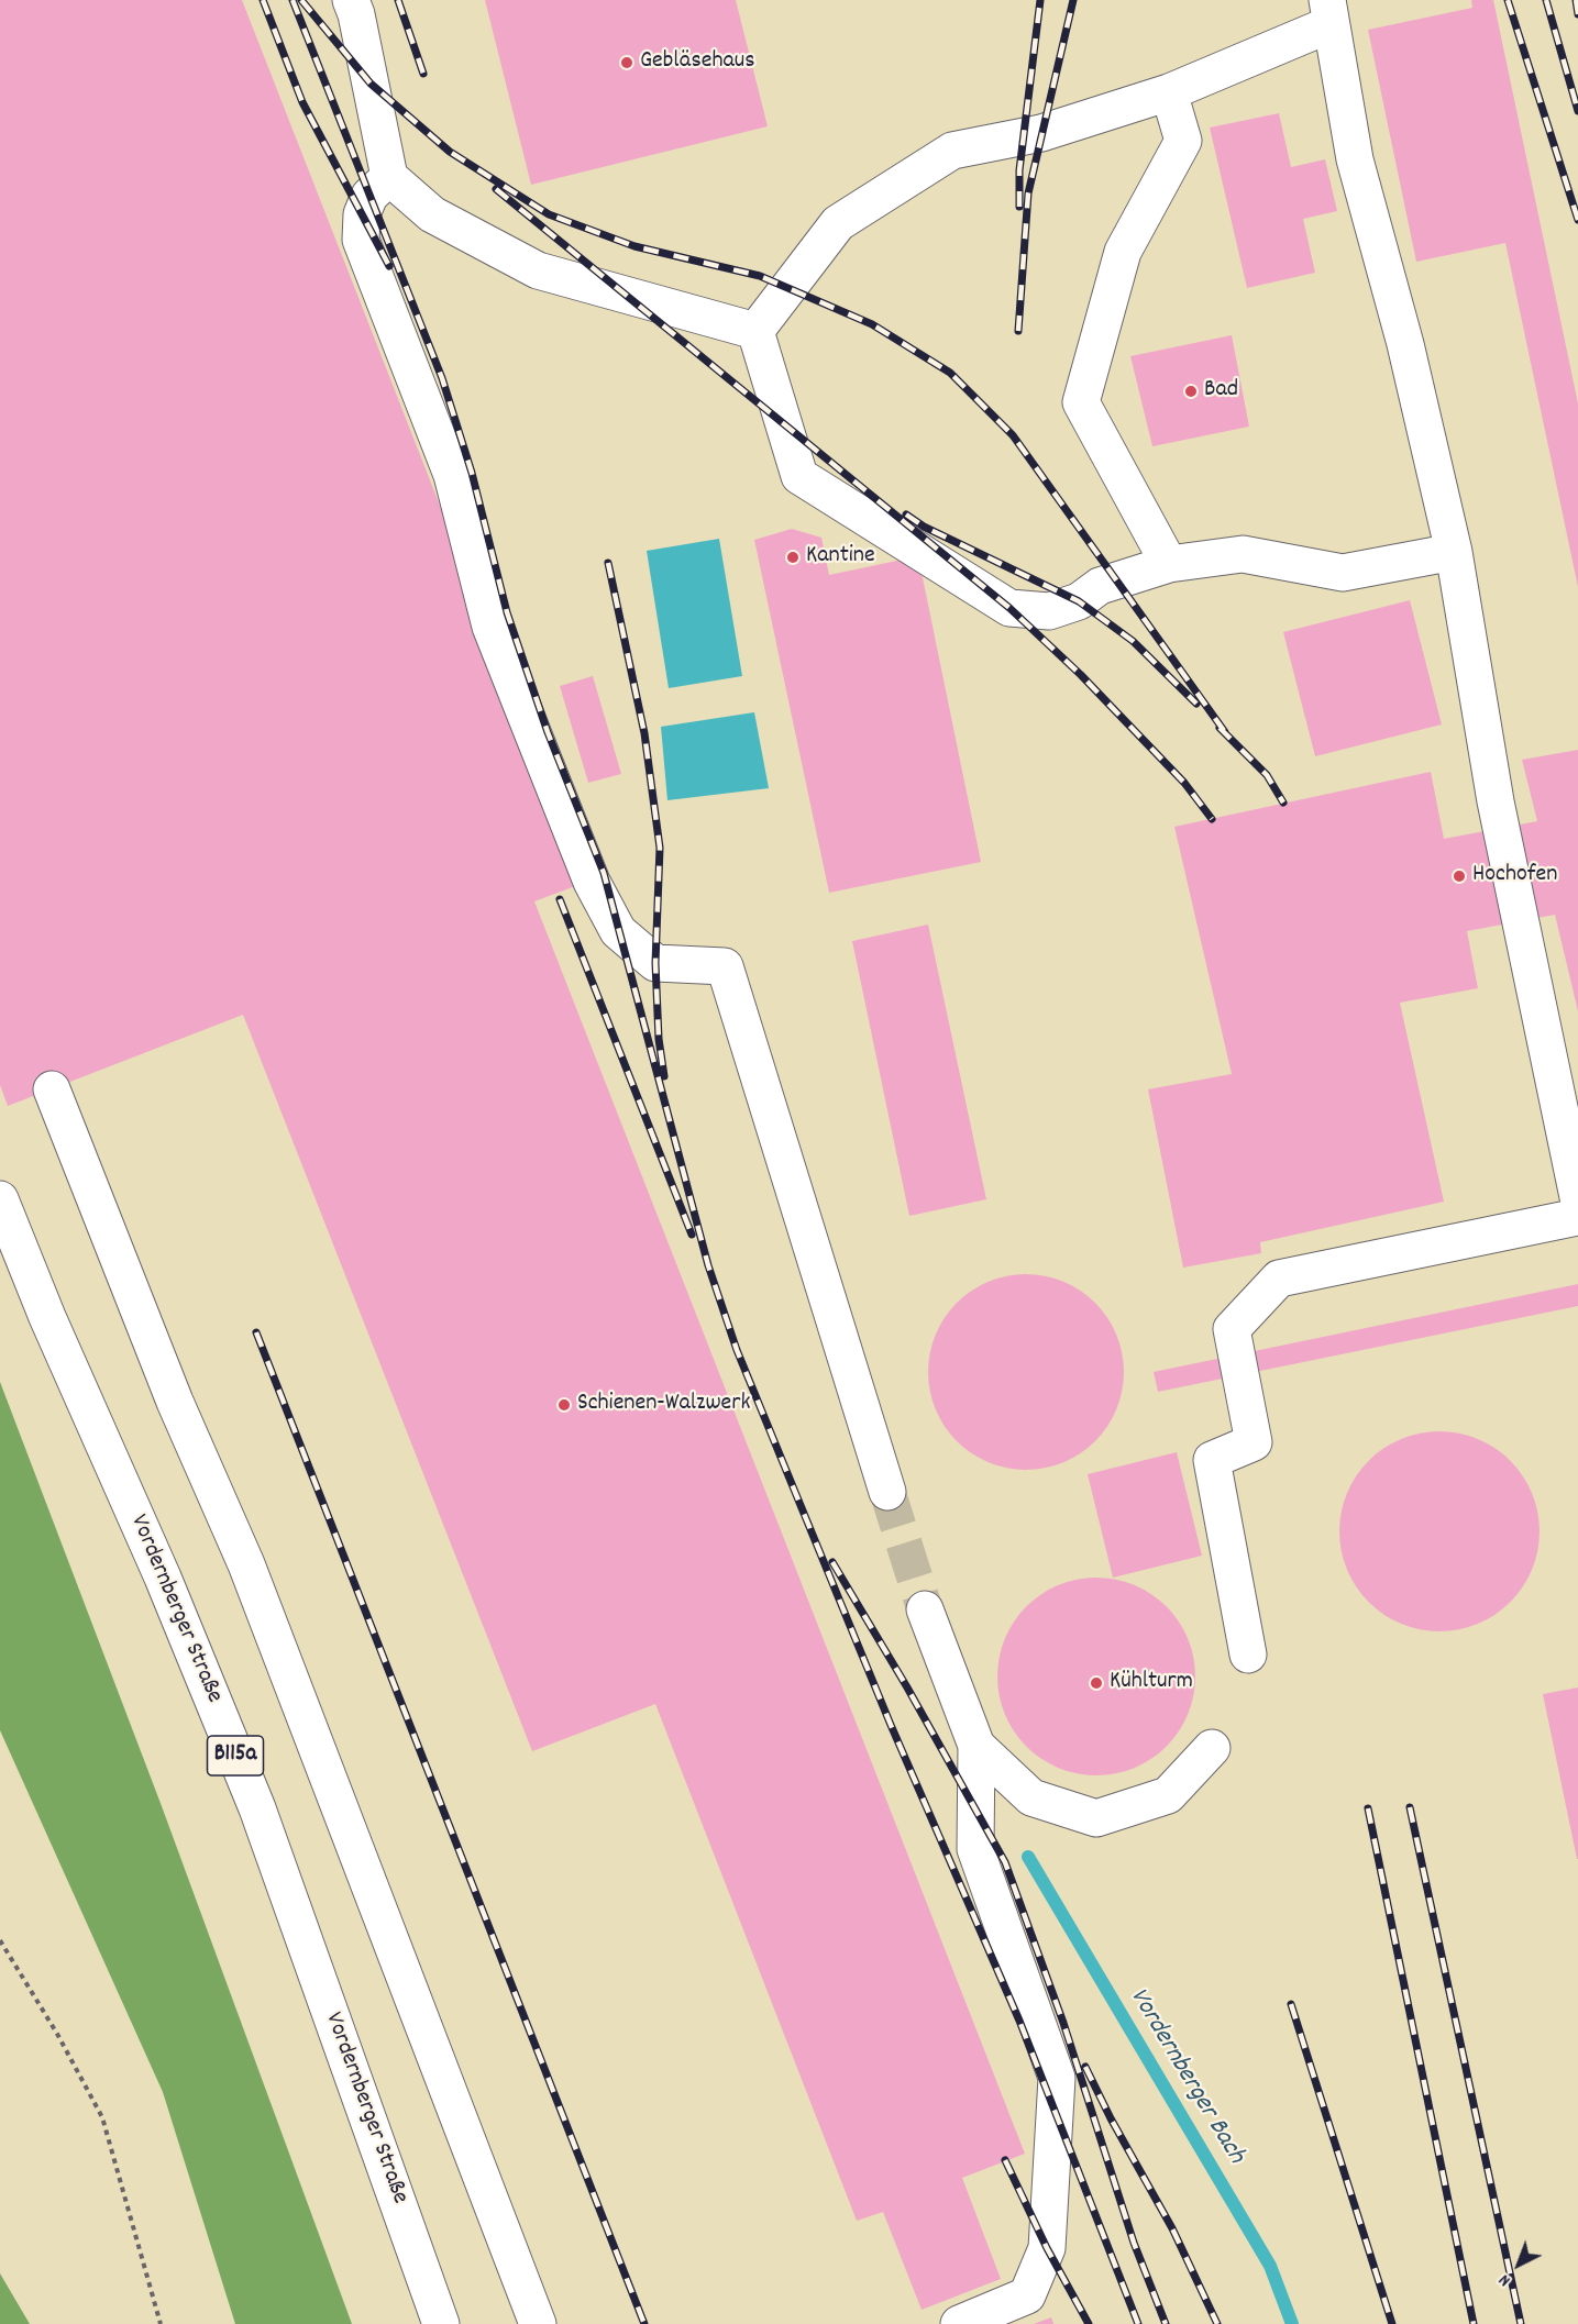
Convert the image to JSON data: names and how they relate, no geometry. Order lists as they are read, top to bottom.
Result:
{
  "streets": {
    "main road": ["Vordernberger Straße", "B115a"]
  },
  "water": ["Vordernberger Bach"],
  "places": [
    "Gebläsehaus",
    "Bad",
    "Kantine",
    "Hochofen",
    "Schienen-Walzwerk",
    "Kühlturm"
  ],
  "north": "bottom left"
}
